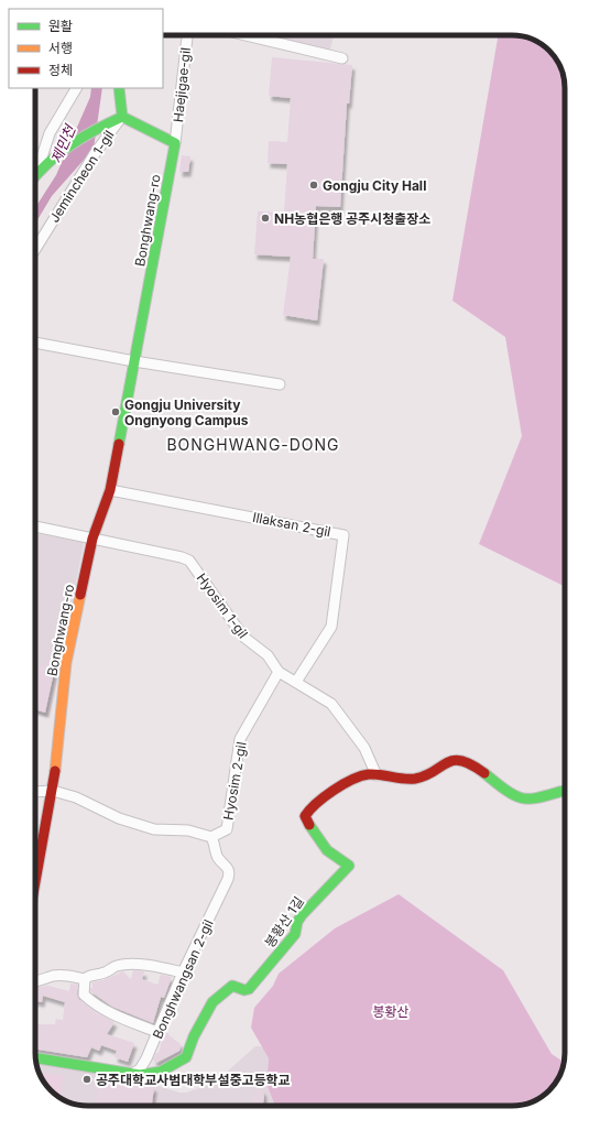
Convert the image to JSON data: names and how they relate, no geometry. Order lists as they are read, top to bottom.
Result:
{
  "streets": {
    "main road": ["Bonghwang-ro", "봉황산 1길"],
    "street": [
      "Haejigae-gil",
      "Jemincheon 1-gil",
      "Illaksan 2-gil",
      "Hyosim 1-gil",
      "Hyosim 2-gil",
      "Bonghwangsan 2-gil"
    ]
  },
  "crossings": [
    ["Haejigae-gil", "Bonghwang-ro"],
    ["Bonghwang-ro", "Illaksan 2-gil"],
    ["Bonghwang-ro", "Hyosim 1-gil"],
    ["Illaksan 2-gil", "Hyosim 1-gil"],
    ["Hyosim 1-gil", "Hyosim 2-gil"],
    ["Hyosim 1-gil", "봉황산 1길"],
    ["Hyosim 2-gil", "Bonghwangsan 2-gil"],
    ["봉황산 1길", "Bonghwangsan 2-gil"]
  ],
  "districts": ["BONGHWANG-DONG"],
  "water": ["제민천"],
  "parks": ["봉황산"],
  "places": [
    "Gongju City Hall",
    "NH농협은행 공주시청출장소",
    "Gongju University Ongnyong Campus",
    "공주대학교사범대학부설중고등학교"
  ],
  "legend": ["원활", "서행", "정체"]
}
